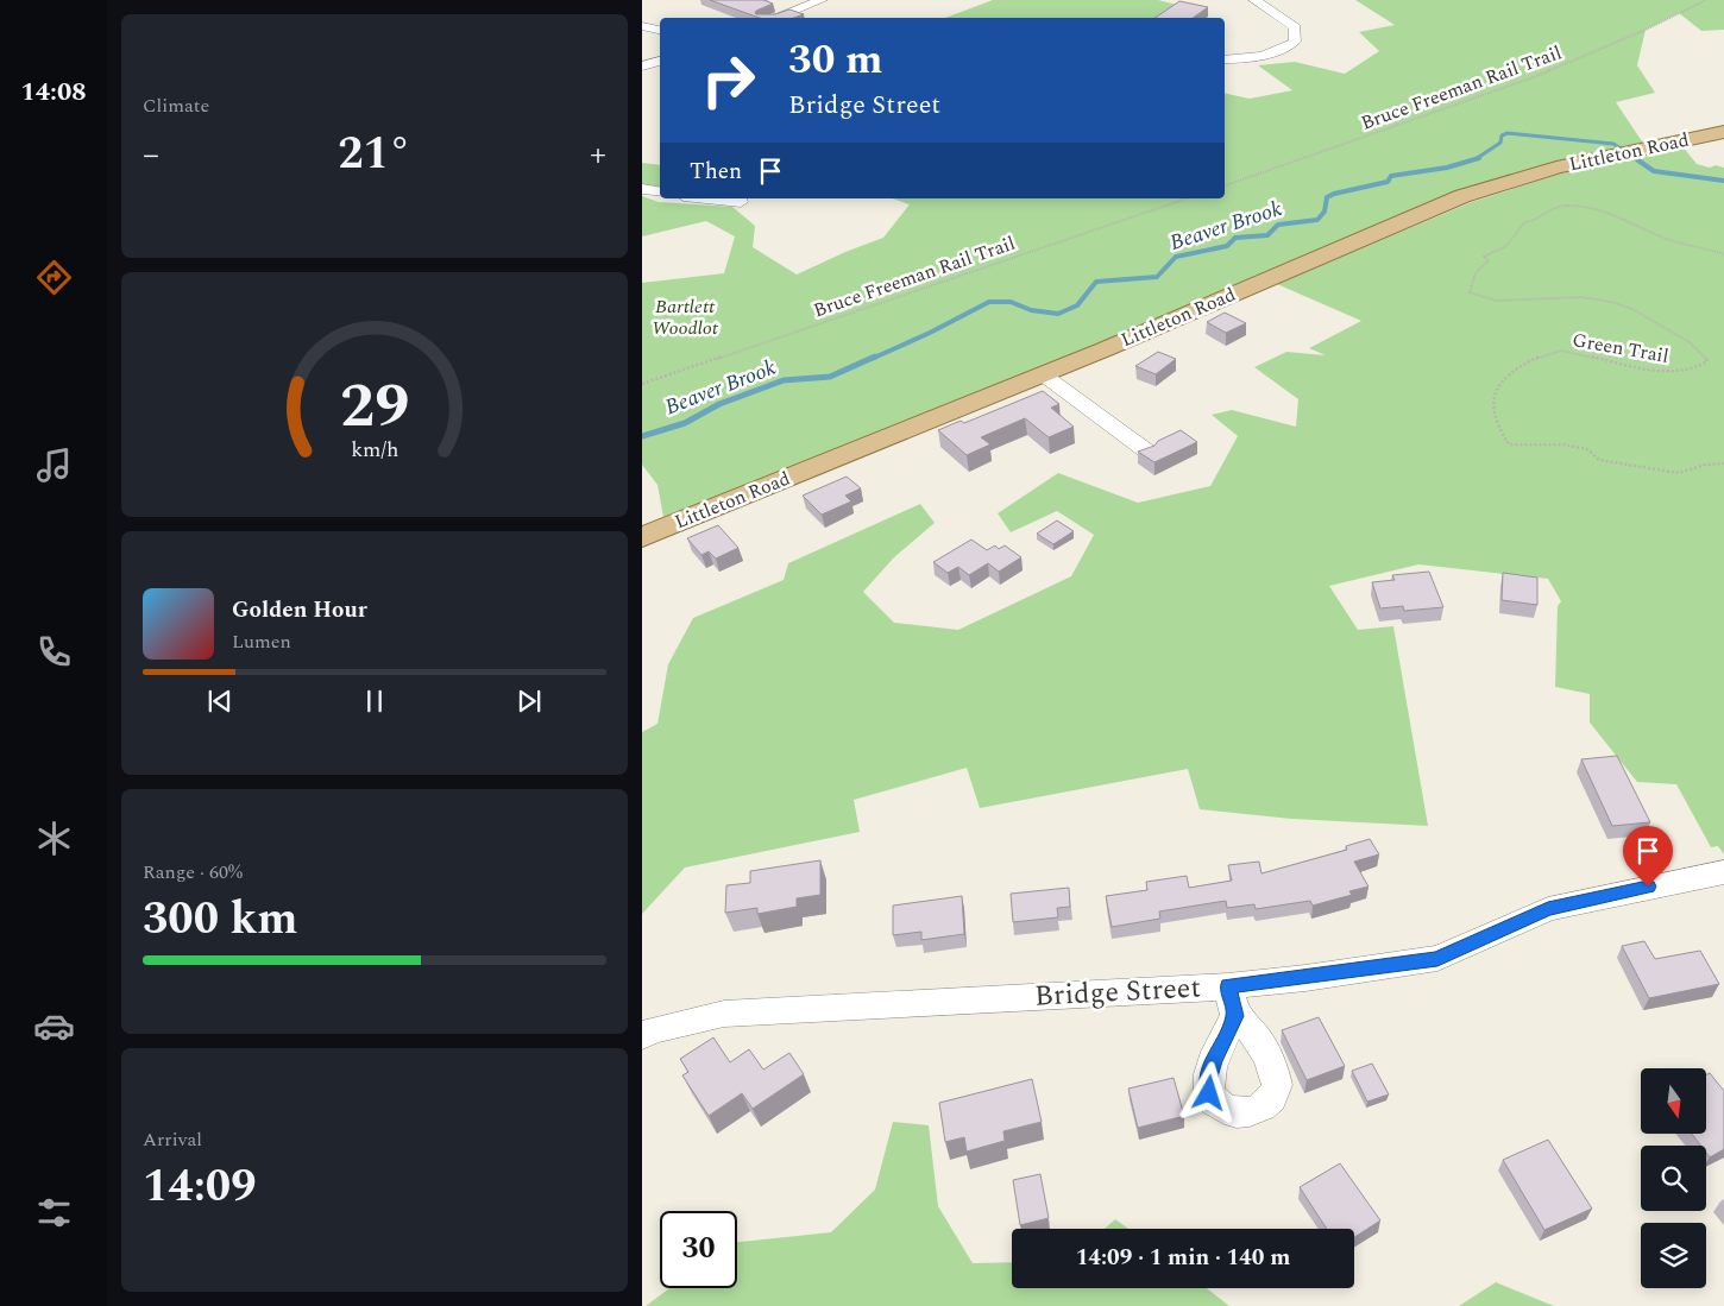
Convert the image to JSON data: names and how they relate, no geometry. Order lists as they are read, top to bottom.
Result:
{
  "streets": {
    "main road": ["Littleton Road"],
    "street": ["Bridge Street"],
    "path": ["Bruce Freeman Rail Trail", "Green Trail"]
  },
  "water": ["Beaver Brook"],
  "parks": ["Bartlett Woodlot"],
  "north": "bottom",
  "page": {
    "tabs": "14:08",
    "tile": [
      "Climate",
      ["Range · 60%", "300 km"],
      ["Arrival", "14:09"]
    ],
    "turn": ["30 m", "Bridge Street"],
    "heat": ["−", "21°", "+"],
    "then": "Then",
    "song": ["Golden Hour", "Lumen"],
    "limit": "30",
    "trip": "14:09 · 1 min · 140 m",
    "gauge": ["29", "km/h"]
  }
}
